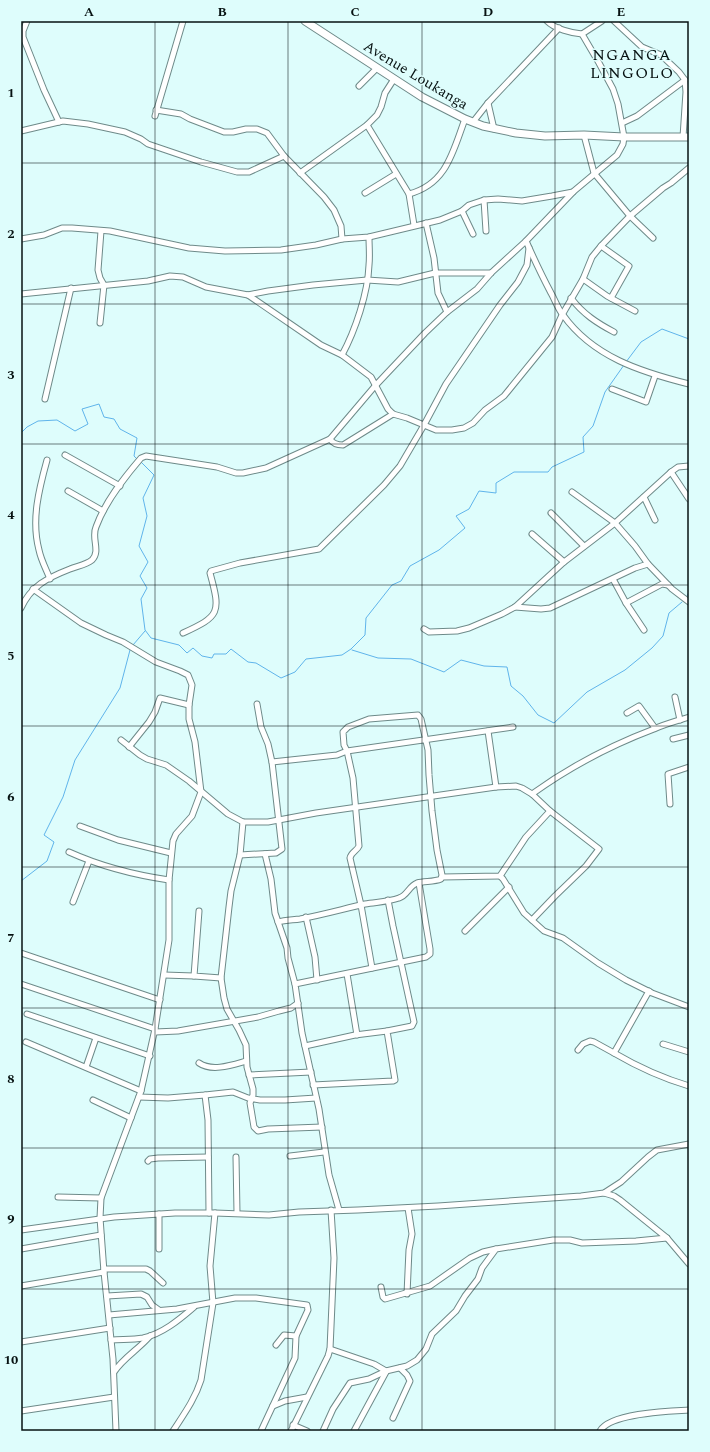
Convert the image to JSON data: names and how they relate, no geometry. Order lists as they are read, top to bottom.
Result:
{
  "streets": {
    "main road": ["Avenue Loukanga"]
  },
  "districts": ["NGANGA LINGOLO"],
  "grid": {
    "columns": [
      "A",
      "B",
      "C",
      "D",
      "E"
    ],
    "rows": [
      "1",
      "2",
      "3",
      "4",
      "5",
      "6",
      "7",
      "8",
      "9",
      "10"
    ]
  }
}
